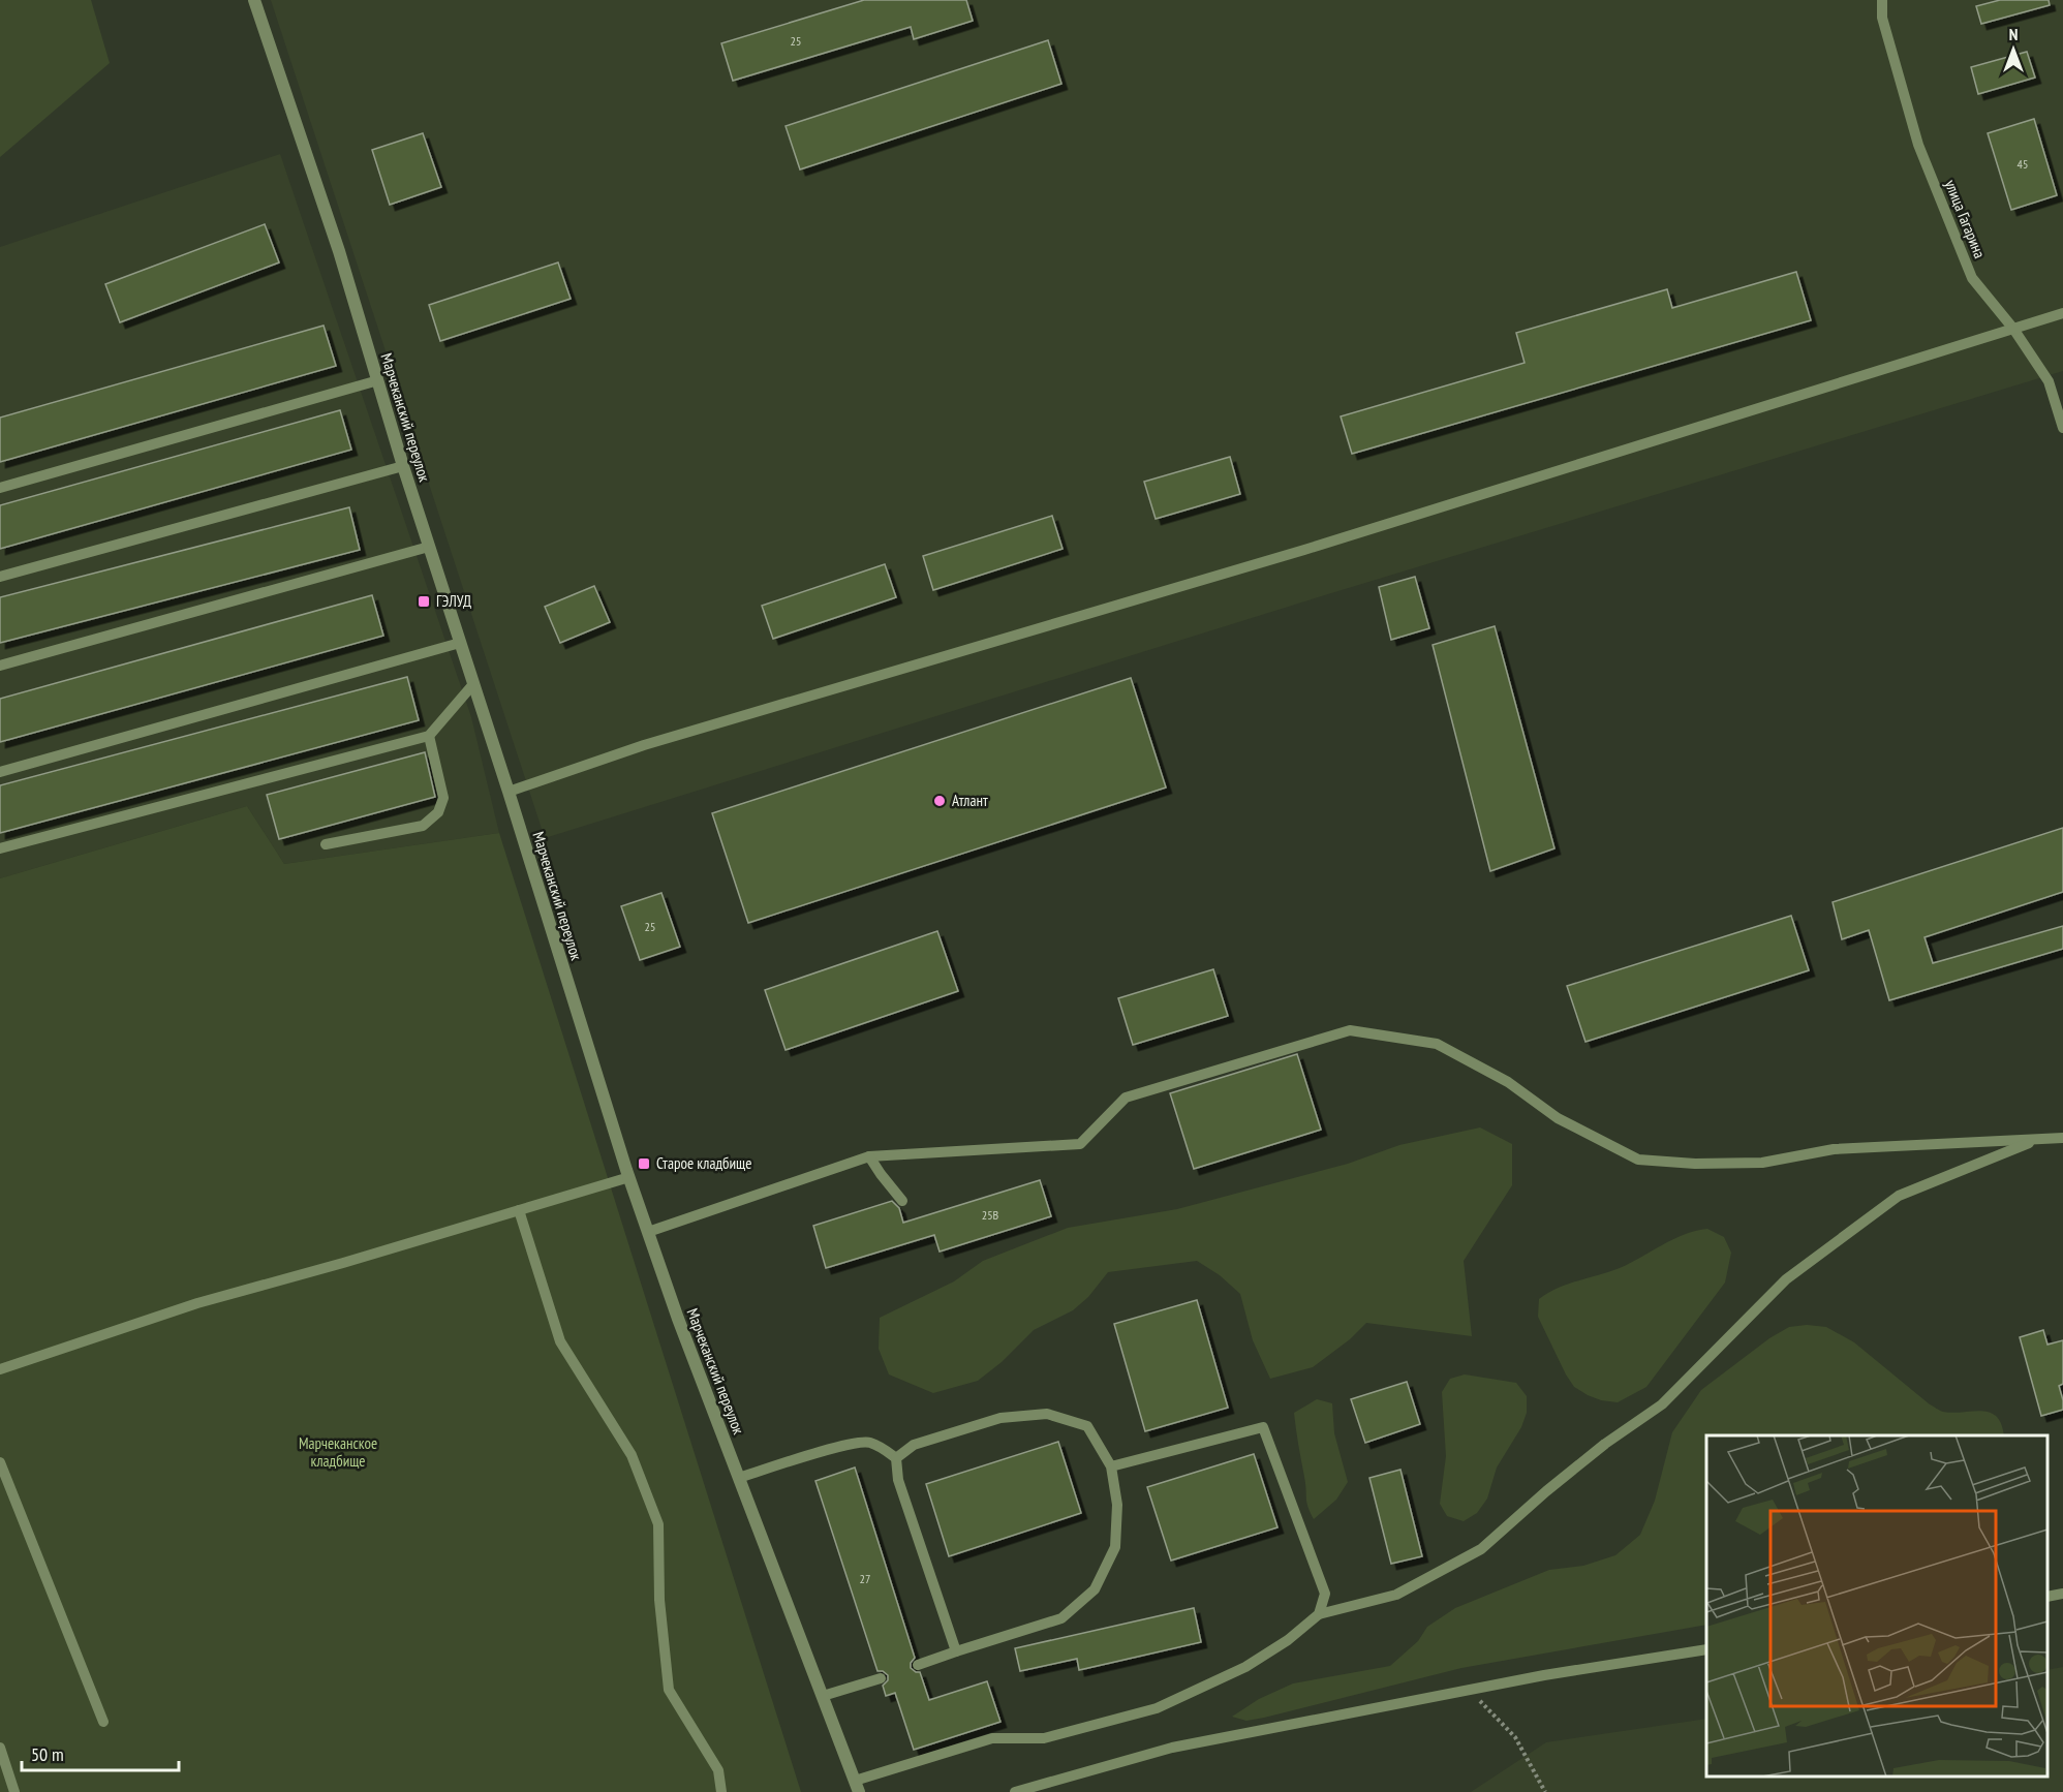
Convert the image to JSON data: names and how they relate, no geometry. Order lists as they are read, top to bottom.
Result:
{
  "streets": {
    "street": ["Марчеканский переулок"],
    "lane": ["улица Гагарина"]
  },
  "parks": ["Марчеканское кладбище"],
  "places": {
    "transit": ["ГЭЛУД", "Старое кладбище"],
    "other": ["Атлант"]
  },
  "house_numbers": [
    "25",
    "45",
    "25",
    "25В",
    "27"
  ],
  "scale_bar": "50 m",
  "north": "top"
}
